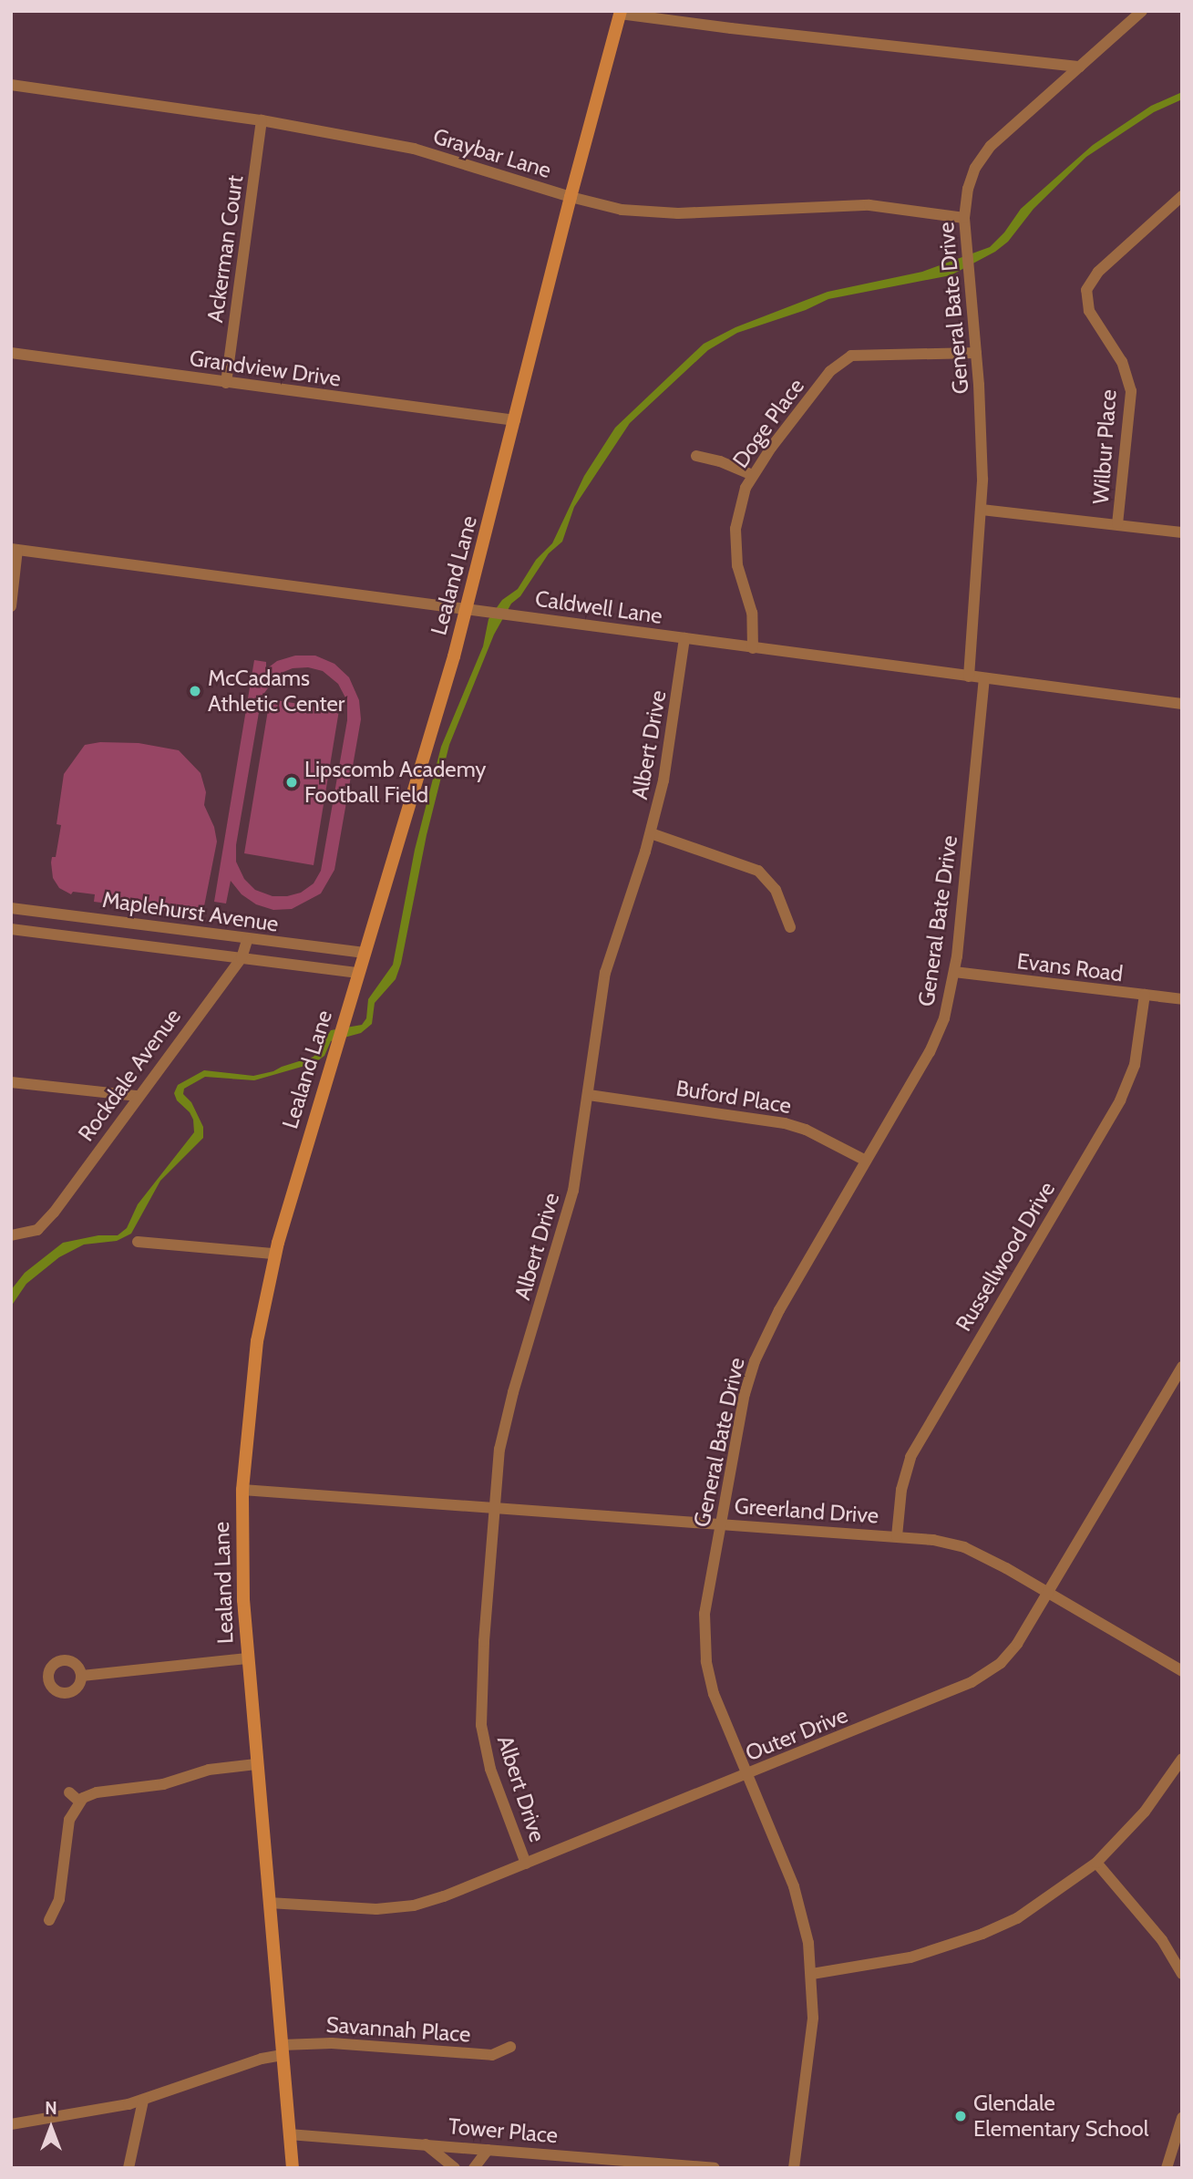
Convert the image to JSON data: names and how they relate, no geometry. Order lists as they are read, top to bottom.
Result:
{
  "streets": {
    "street": [
      "Graybar Lane",
      "Ackerman Court",
      "General Bate Drive",
      "Grandview Drive",
      "Doge Place",
      "Wilbur Place",
      "Lealand Lane",
      "Caldwell Lane",
      "Albert Drive",
      "Maplehurst Avenue",
      "Evans Road",
      "Rockdale Avenue",
      "Buford Place",
      "Russellwood Drive",
      "Greerland Drive",
      "Outer Drive",
      "Savannah Place",
      "Tower Place"
    ]
  },
  "crossings": [
    ["Graybar Lane", "Ackerman Court"],
    ["Graybar Lane", "General Bate Drive"],
    ["Graybar Lane", "Lealand Lane"],
    ["Ackerman Court", "Grandview Drive"],
    ["General Bate Drive", "Doge Place"],
    ["General Bate Drive", "Caldwell Lane"],
    ["General Bate Drive", "Evans Road"],
    ["General Bate Drive", "Buford Place"],
    ["General Bate Drive", "Greerland Drive"],
    ["General Bate Drive", "Outer Drive"],
    ["Grandview Drive", "Lealand Lane"],
    ["Doge Place", "Caldwell Lane"],
    ["Lealand Lane", "Caldwell Lane"],
    ["Lealand Lane", "Maplehurst Avenue"],
    ["Lealand Lane", "Greerland Drive"],
    ["Lealand Lane", "Outer Drive"],
    ["Lealand Lane", "Savannah Place"],
    ["Lealand Lane", "Tower Place"],
    ["Caldwell Lane", "Albert Drive"],
    ["Albert Drive", "Buford Place"],
    ["Albert Drive", "Greerland Drive"],
    ["Albert Drive", "Outer Drive"],
    ["Maplehurst Avenue", "Rockdale Avenue"],
    ["Evans Road", "Russellwood Drive"],
    ["Russellwood Drive", "Greerland Drive"],
    ["Greerland Drive", "Outer Drive"]
  ],
  "places": ["McCadams Athletic Center", "Lipscomb Academy Football Field", "Glendale Elementary School"],
  "north": "top"
}
